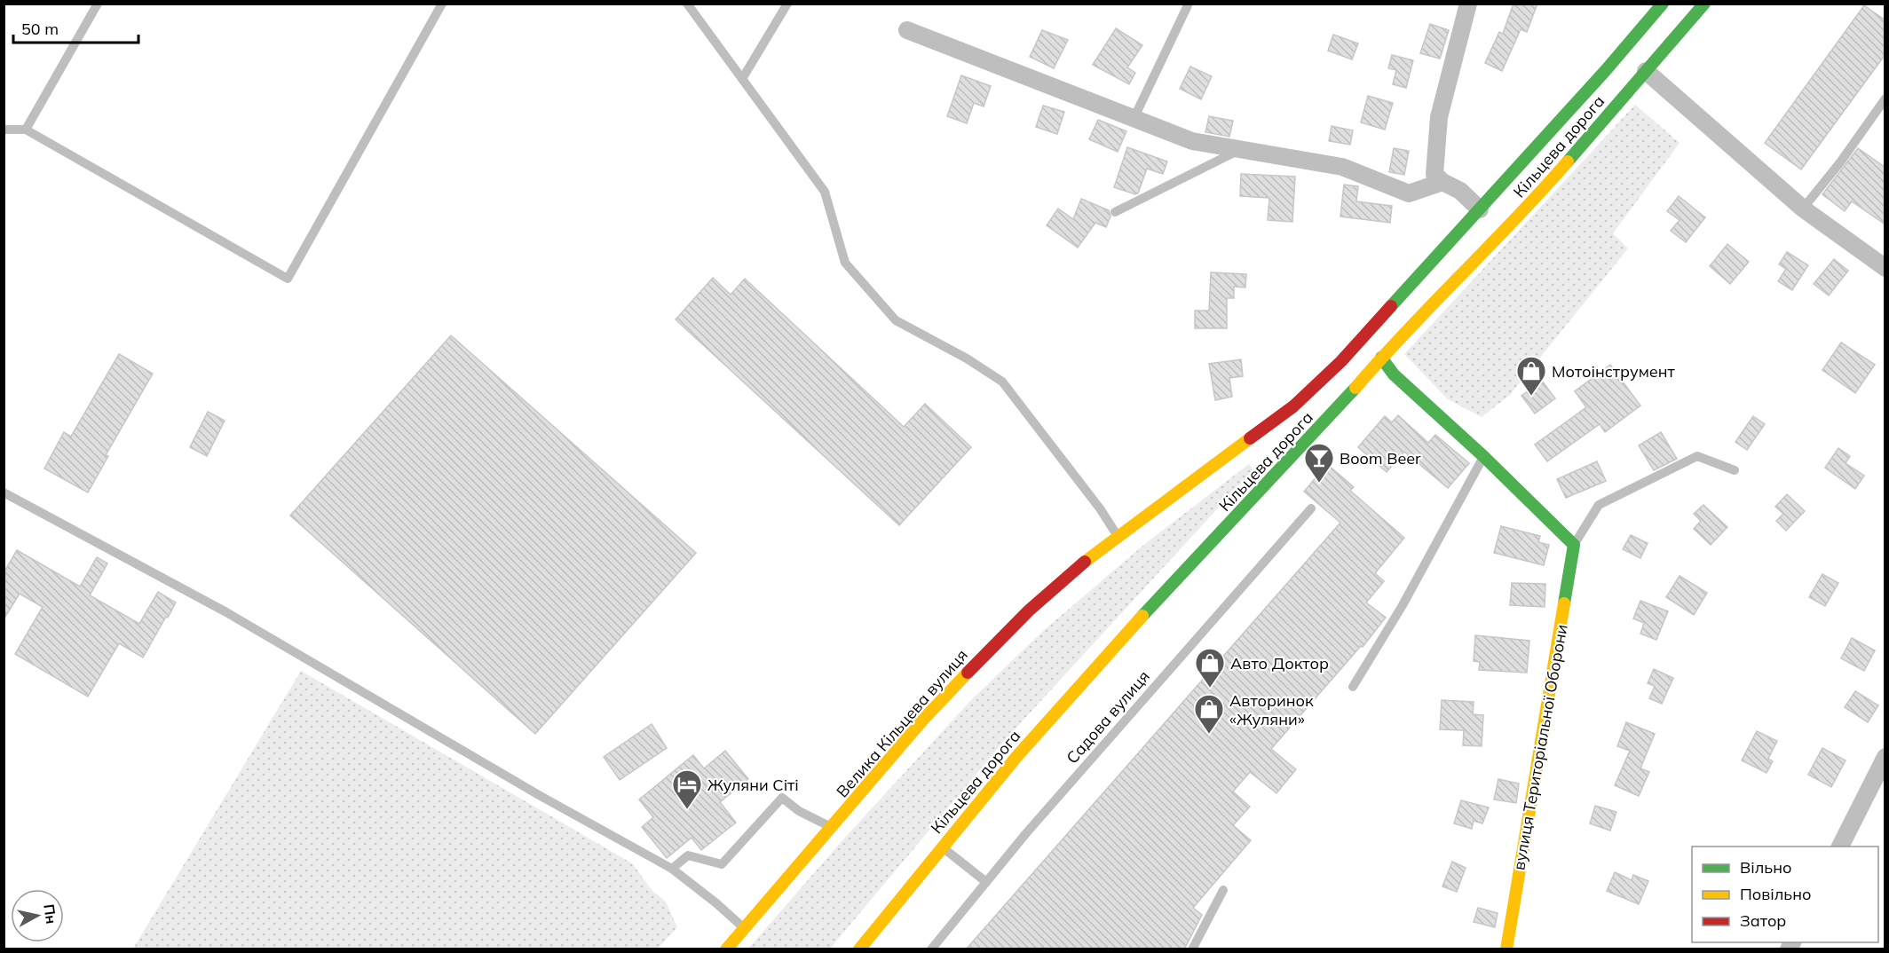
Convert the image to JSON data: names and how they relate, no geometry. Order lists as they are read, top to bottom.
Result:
{
  "streets": {
    "main road": ["Кільцева дорога", "Велика Кільцева вулиця", "вулиця Територіальної Оборони"],
    "lane": ["Садова вулиця"]
  },
  "crossings": [
    ["Кільцева дорога", "Велика Кільцева вулиця"]
  ],
  "places": {
    "shop": ["Мотоінструмент", "Авто Доктор", "Авторинок «Жуляни»"],
    "bar": ["Boom Beer"],
    "hotel": ["Жуляни Сіті"]
  },
  "legend": ["Вільно", "Повільно", "Затор"],
  "scale_bar": "50 m",
  "north": "right"
}
